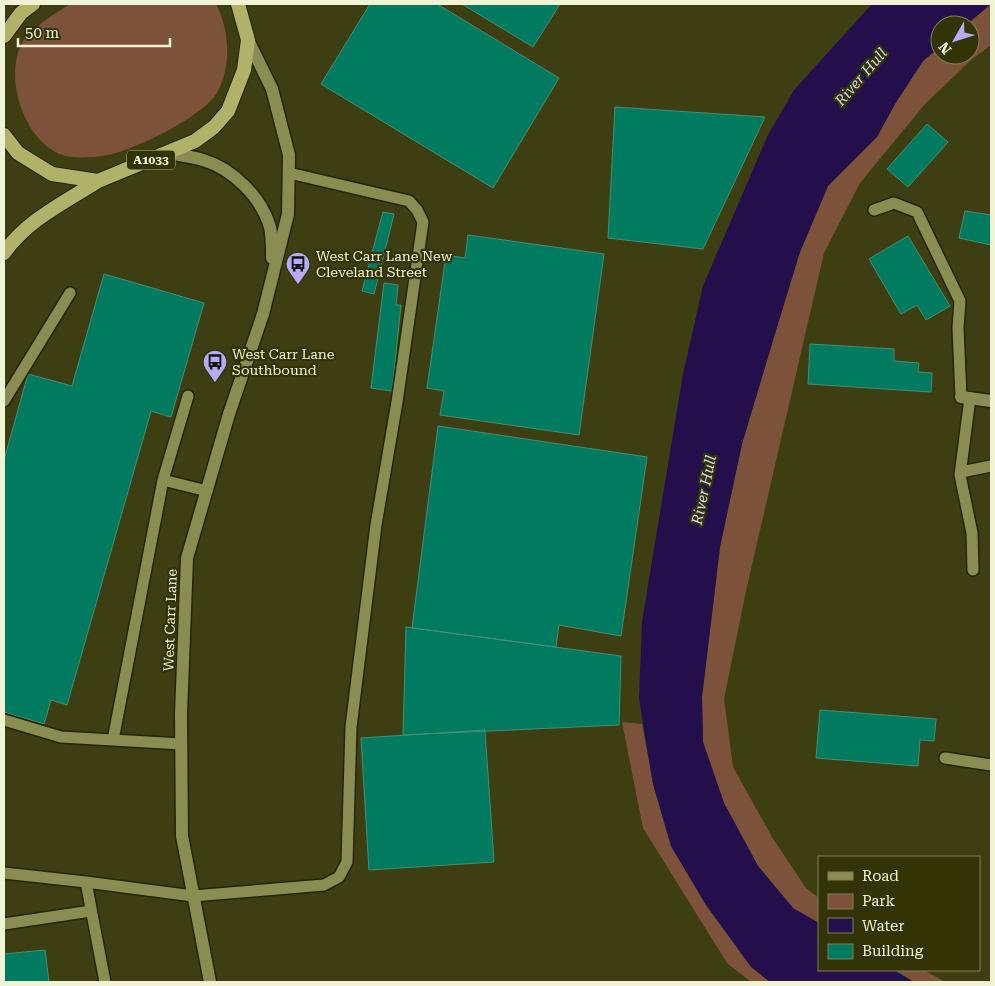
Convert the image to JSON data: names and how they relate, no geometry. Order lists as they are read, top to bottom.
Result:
{
  "streets": {
    "highway": ["A1033"],
    "street": ["West Carr Lane"]
  },
  "crossings": [
    ["A1033", "West Carr Lane"]
  ],
  "water": ["River Hull"],
  "places": {
    "bus stop": ["West Carr Lane New Cleveland Street", "West Carr Lane Southbound"]
  },
  "legend": [
    "Road",
    "Park",
    "Water",
    "Building"
  ],
  "scale_bar": "50 m",
  "north": "bottom left"
}
